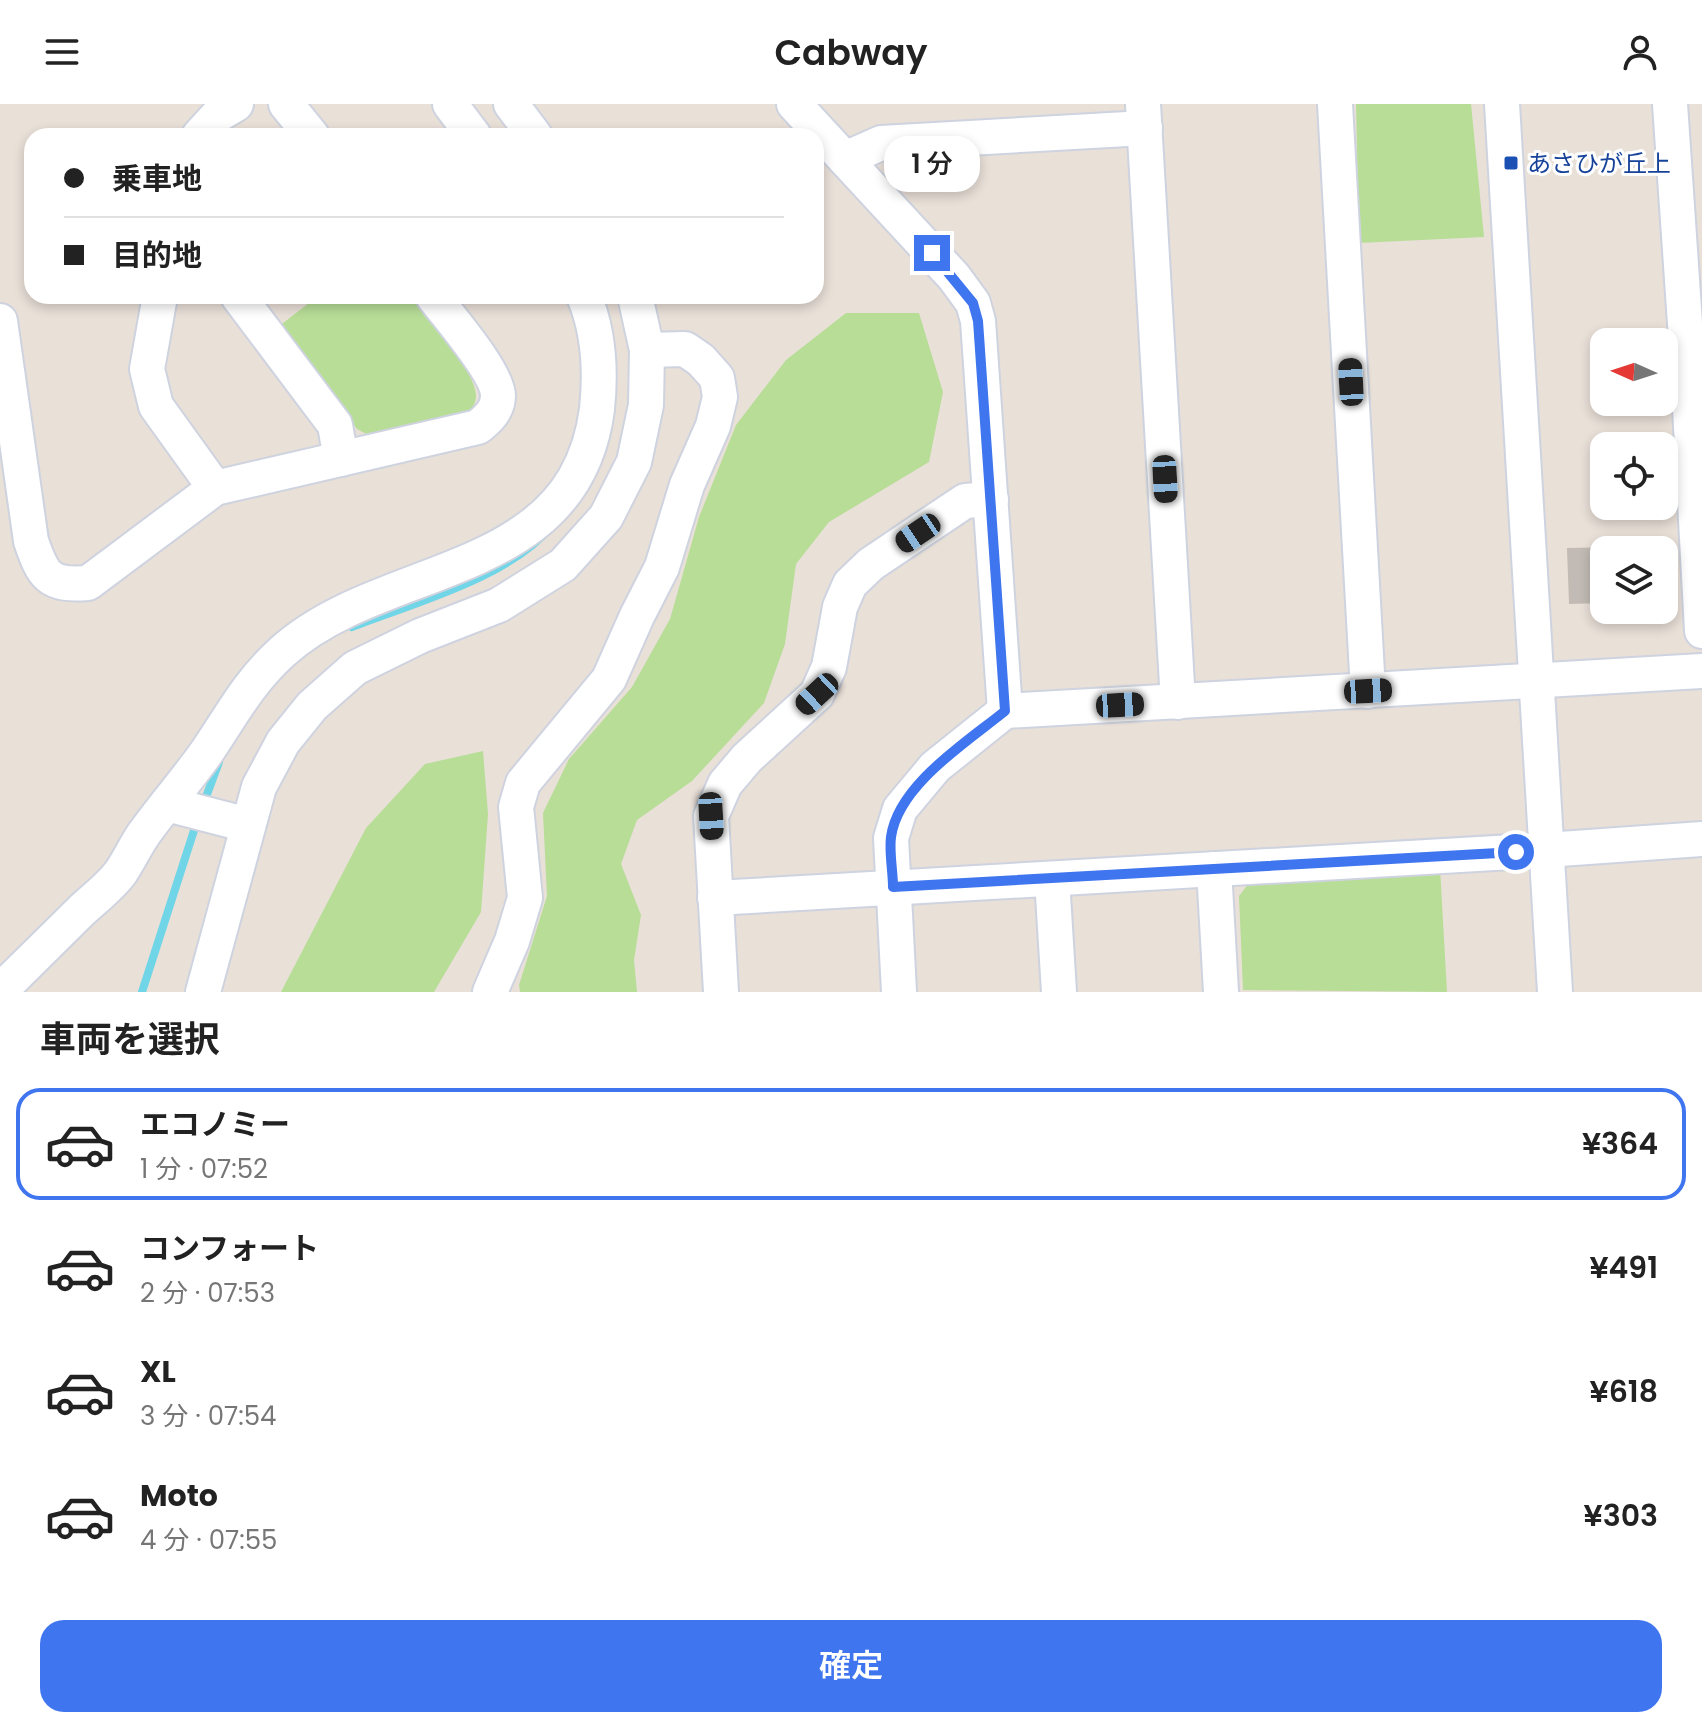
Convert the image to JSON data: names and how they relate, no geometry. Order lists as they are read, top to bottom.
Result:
{
  "places": {
    "transit": ["あさひが丘上"]
  },
  "north": "left",
  "page": {
    "header": "Cabway",
    "banner": ["乗車地", "目的地"],
    "bubble": "1 分",
    "heading": "車両を選択",
    "list": [
      {
        "name": "エコノミー",
        "note": "1 分 · 07:52",
        "value": "¥364"
      },
      {
        "name": "コンフォート",
        "note": "2 分 · 07:53",
        "value": "¥491"
      },
      {
        "name": "XL",
        "note": "3 分 · 07:54",
        "value": "¥618"
      },
      {
        "name": "Moto",
        "note": "4 分 · 07:55",
        "value": "¥303"
      }
    ],
    "buttons": "確定"
  }
}
